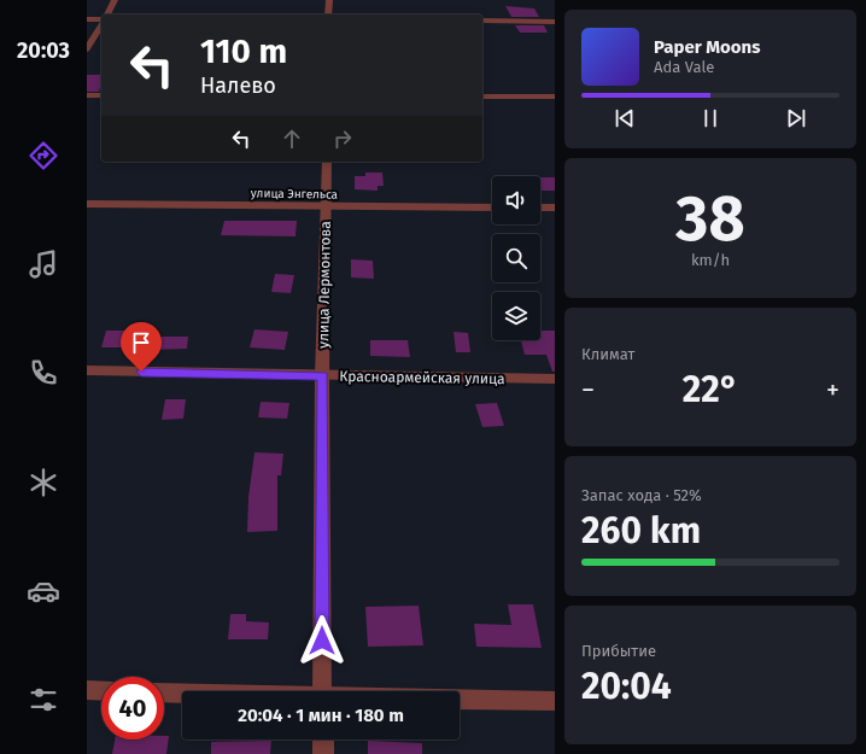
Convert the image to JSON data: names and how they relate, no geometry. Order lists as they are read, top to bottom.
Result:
{
  "streets": {
    "street": ["улица Энгельса", "улица Лермонтова", "Красноармейская улица"]
  },
  "crossings": [
    ["улица Энгельса", "улица Лермонтова"],
    ["улица Лермонтова", "Красноармейская улица"]
  ],
  "page": {
    "tabs": "20:03",
    "turn": ["110 m", "Налево"],
    "song": ["Paper Moons", "Ada Vale"],
    "tile": [
      ["38", "km/h"],
      "Климат",
      ["Запас хода · 52%", "260 km"],
      ["Прибытие", "20:04"]
    ],
    "heat": ["−", "22°", "+"],
    "limit": "40",
    "trip": "20:04 · 1 мин · 180 m"
  }
}
